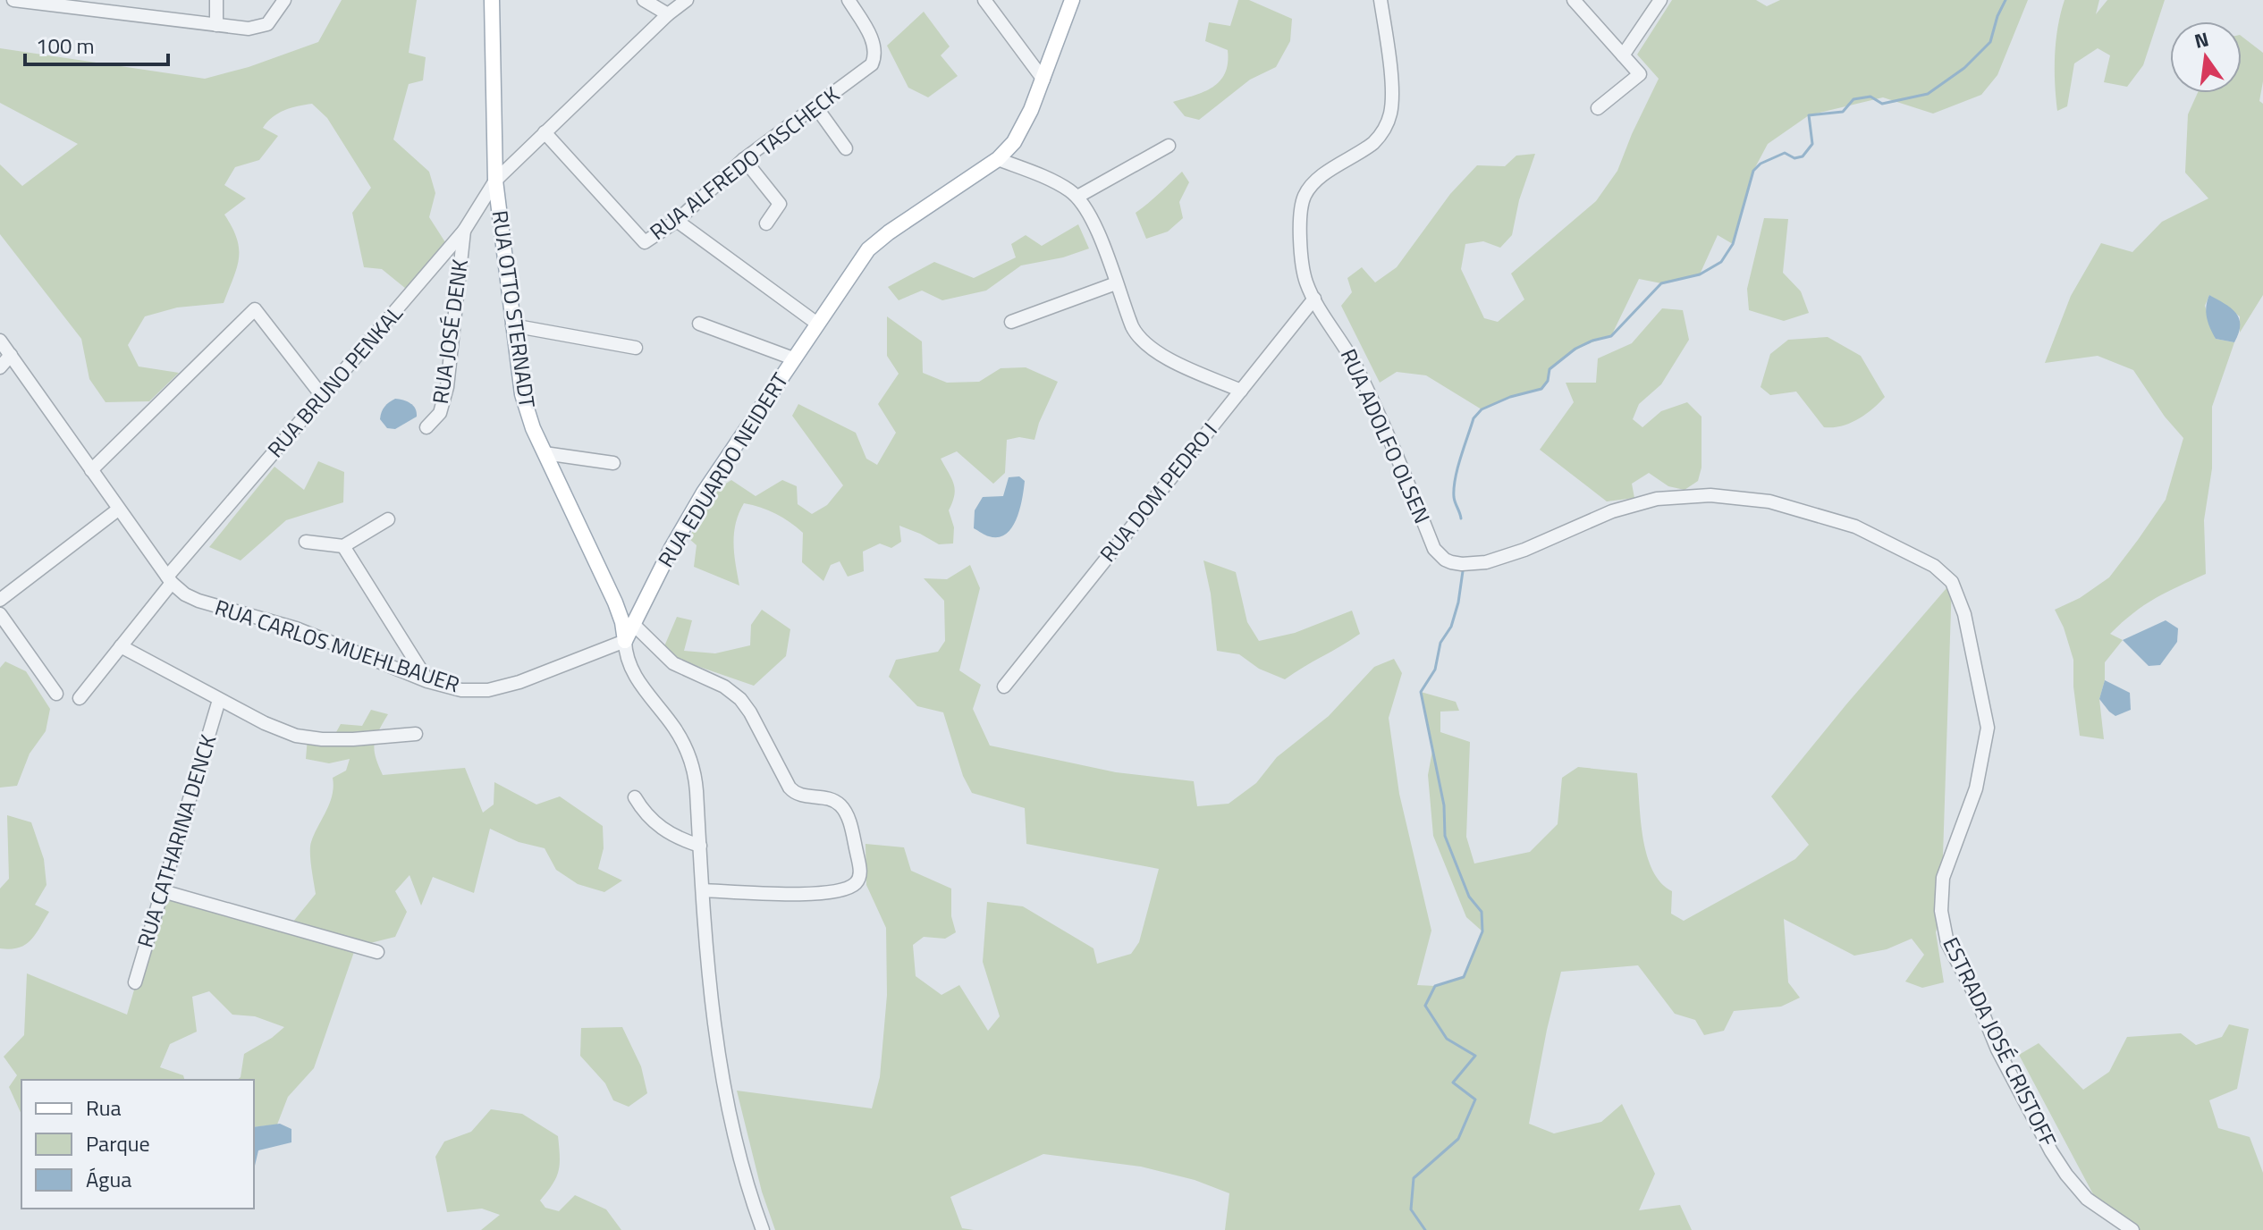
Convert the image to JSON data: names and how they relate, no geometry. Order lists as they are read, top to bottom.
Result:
{
  "streets": {
    "main road": ["RUA OTTO STERNADT", "RUA EDUARDO NEIDERT"],
    "street": [
      "RUA ALFREDO TASCHECK",
      "RUA JOSÉ DENK",
      "RUA BRUNO PENKAL",
      "RUA ADOLFO OLSEN",
      "RUA DOM PEDRO I",
      "RUA CARLOS MUEHLBAUER",
      "RUA CATHARINA DENCK",
      "ESTRADA JOSÉ CRISTOFF"
    ]
  },
  "crossings": [
    ["RUA ALFREDO TASCHECK", "RUA BRUNO PENKAL"],
    ["RUA OTTO STERNADT", "RUA BRUNO PENKAL"],
    ["RUA OTTO STERNADT", "RUA EDUARDO NEIDERT"],
    ["RUA OTTO STERNADT", "RUA CARLOS MUEHLBAUER"],
    ["RUA JOSÉ DENK", "RUA BRUNO PENKAL"],
    ["RUA BRUNO PENKAL", "RUA CARLOS MUEHLBAUER"],
    ["RUA ADOLFO OLSEN", "RUA DOM PEDRO I"],
    ["RUA ADOLFO OLSEN", "ESTRADA JOSÉ CRISTOFF"],
    ["RUA EDUARDO NEIDERT", "RUA CARLOS MUEHLBAUER"]
  ],
  "legend": ["Rua", "Parque", "Água"],
  "scale_bar": "100 m",
  "north": "top"
}
